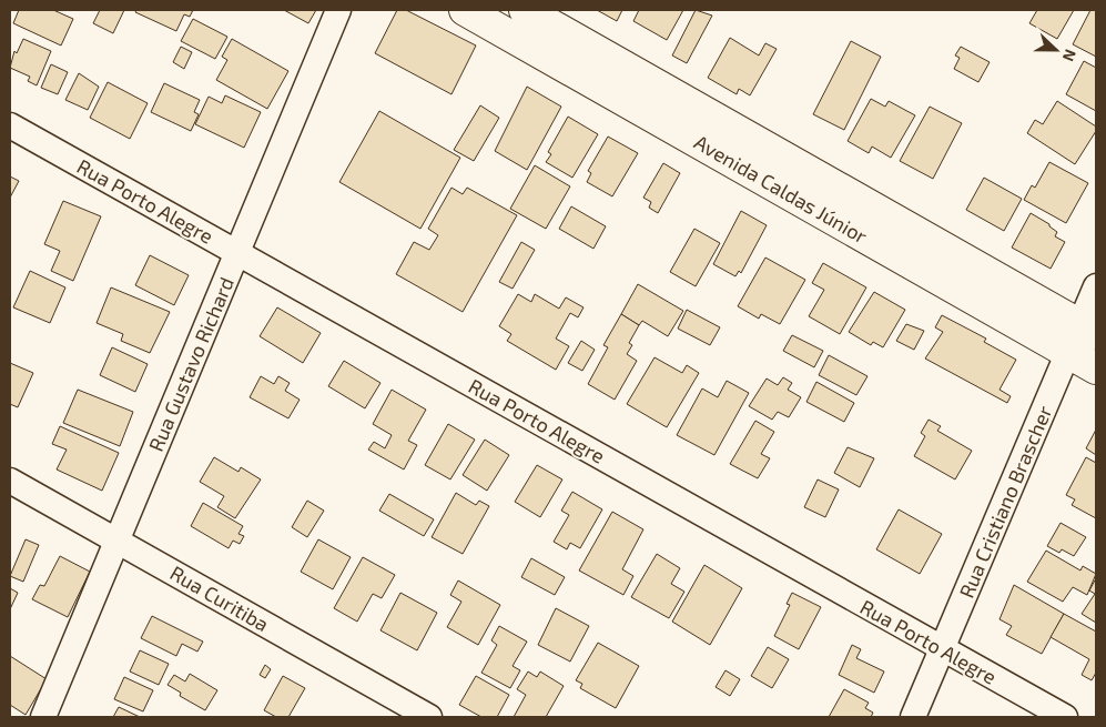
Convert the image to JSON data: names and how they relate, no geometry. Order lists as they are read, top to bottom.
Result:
{
  "streets": {
    "main road": ["Avenida Caldas Júnior"],
    "street": [
      "Rua Porto Alegre",
      "Rua Gustavo Richard",
      "Rua Cristiano Brascher",
      "Rua Curitiba"
    ]
  },
  "crossings": [
    ["Avenida Caldas Júnior", "Rua Cristiano Brascher"],
    ["Rua Porto Alegre", "Rua Gustavo Richard"],
    ["Rua Porto Alegre", "Rua Cristiano Brascher"],
    ["Rua Gustavo Richard", "Rua Curitiba"]
  ],
  "north": "right"
}
